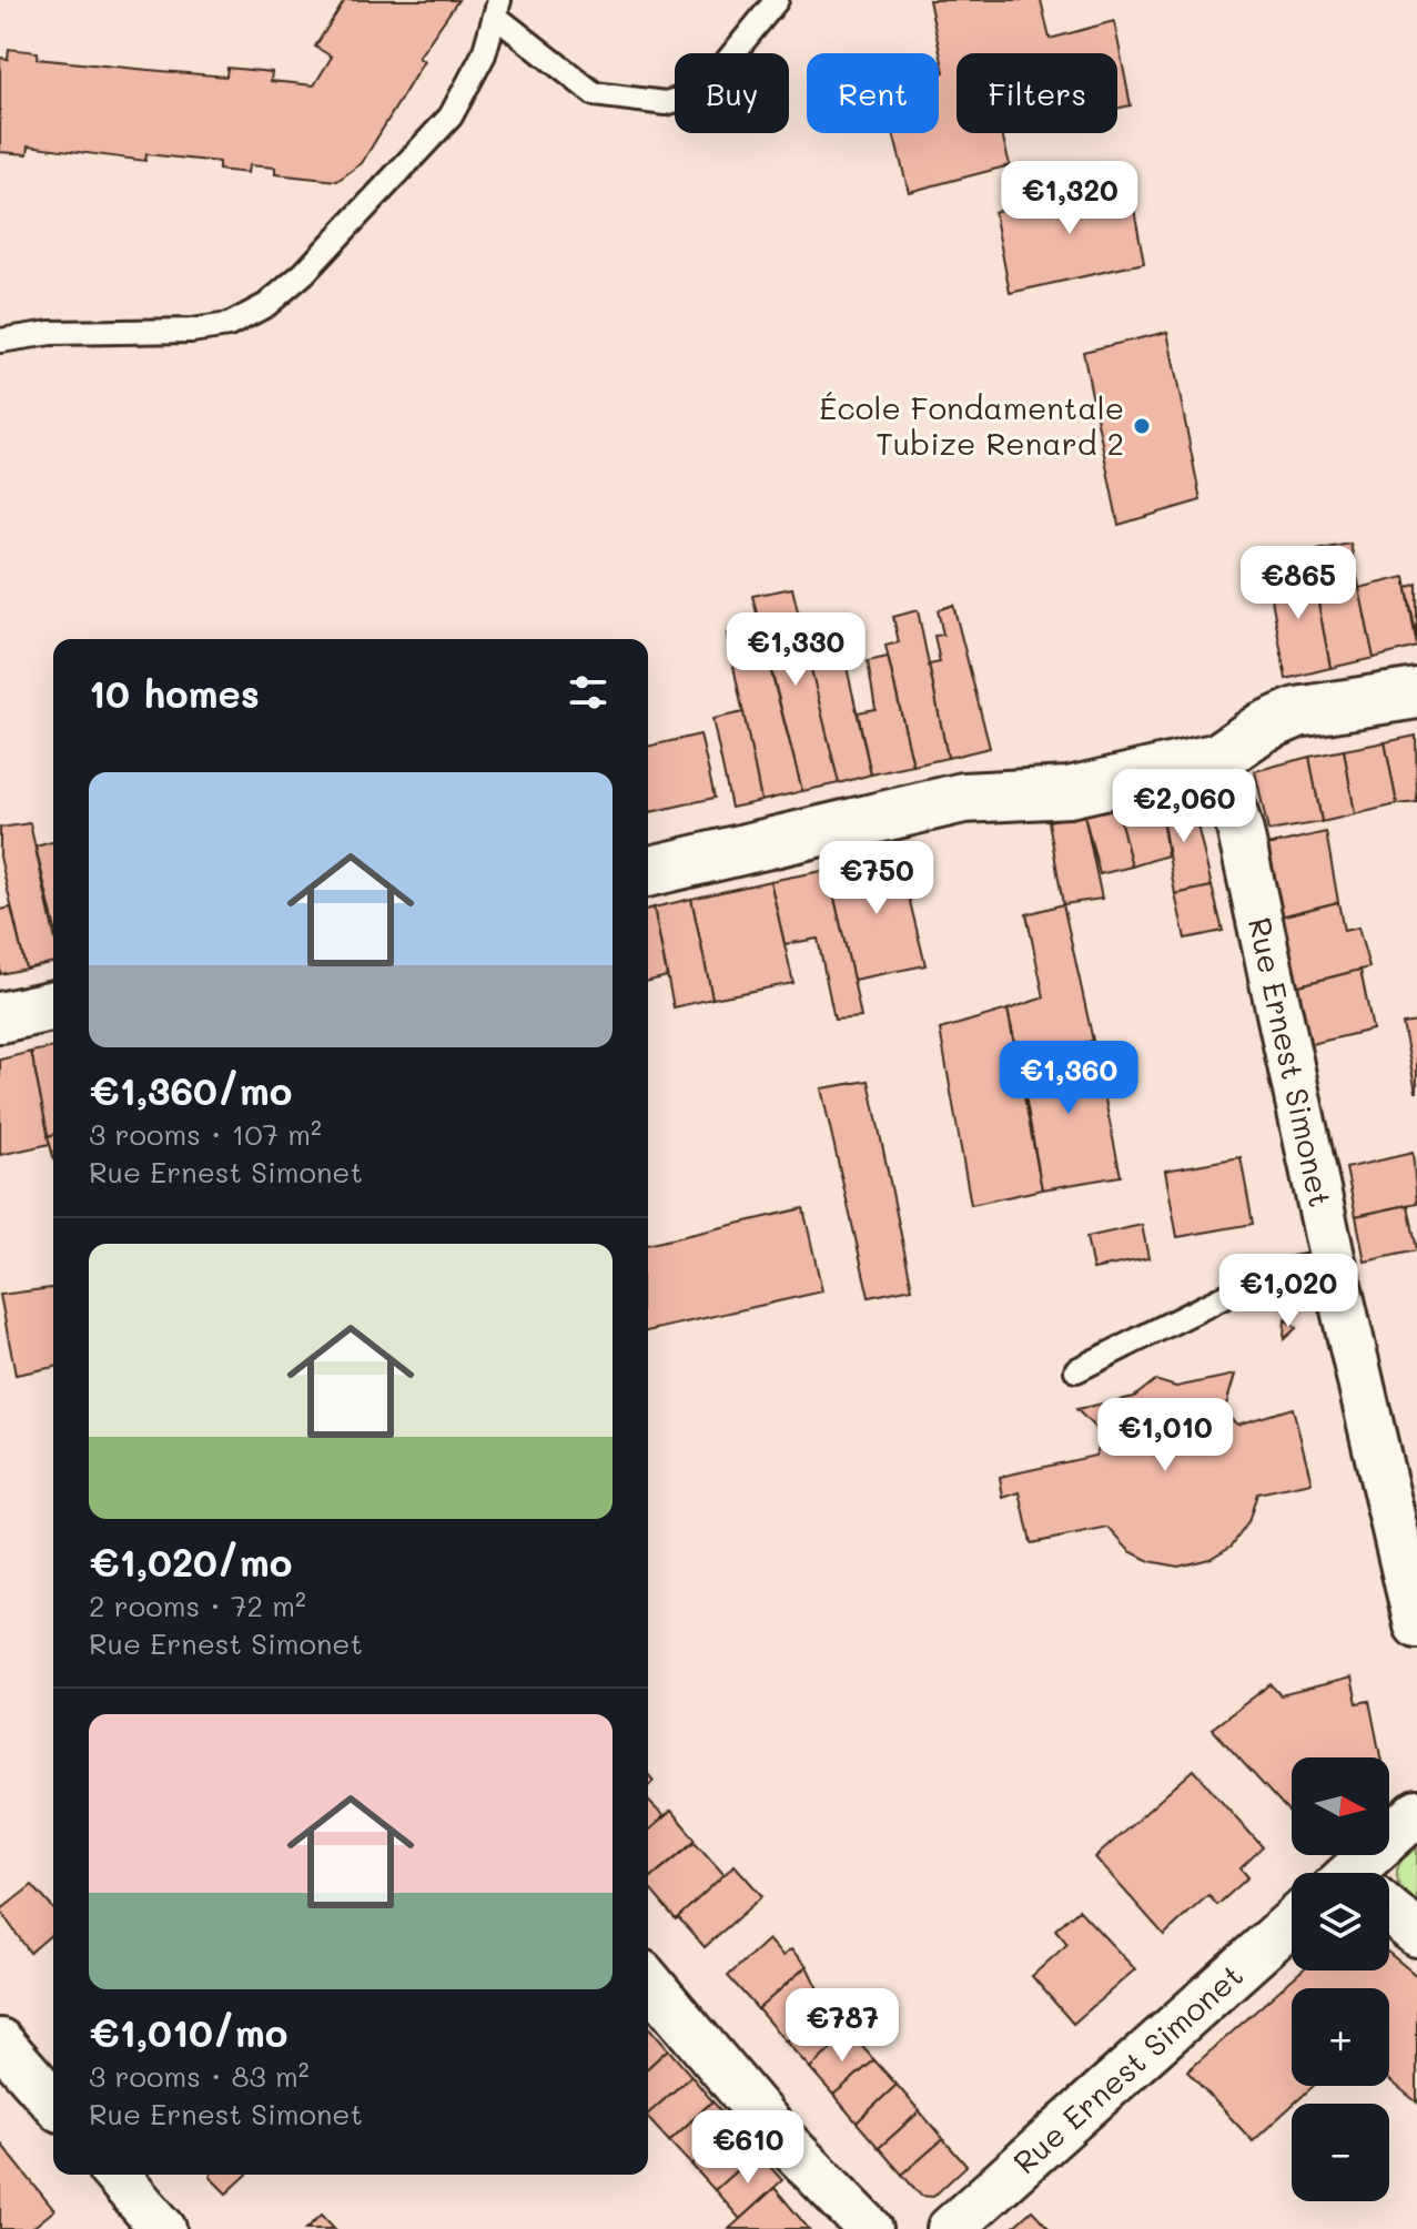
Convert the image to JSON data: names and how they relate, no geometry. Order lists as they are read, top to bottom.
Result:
{
  "streets": {
    "street": ["Rue Ernest Simonet"]
  },
  "places": ["École Fondamentale Tubize Renard 2"],
  "north": "right",
  "page": {
    "chip": ["Buy", "Rent", "Filters"],
    "price": [
      "€1,320",
      "€865",
      "€1,330",
      "€2,060",
      "€750",
      "€1,360",
      "€1,020",
      "€1,010",
      "€787",
      "€610"
    ],
    "heading": "10 homes",
    "list": [
      {
        "name": "€1,360/mo",
        "note": "3 rooms · 107 m² · Rue Ernest Simonet"
      },
      {
        "name": "€1,020/mo",
        "note": "2 rooms · 72 m² · Rue Ernest Simonet"
      },
      {
        "name": "€1,010/mo",
        "note": "3 rooms · 83 m² · Rue Ernest Simonet"
      }
    ],
    "map_buttons": ["+", "−"]
  }
}
